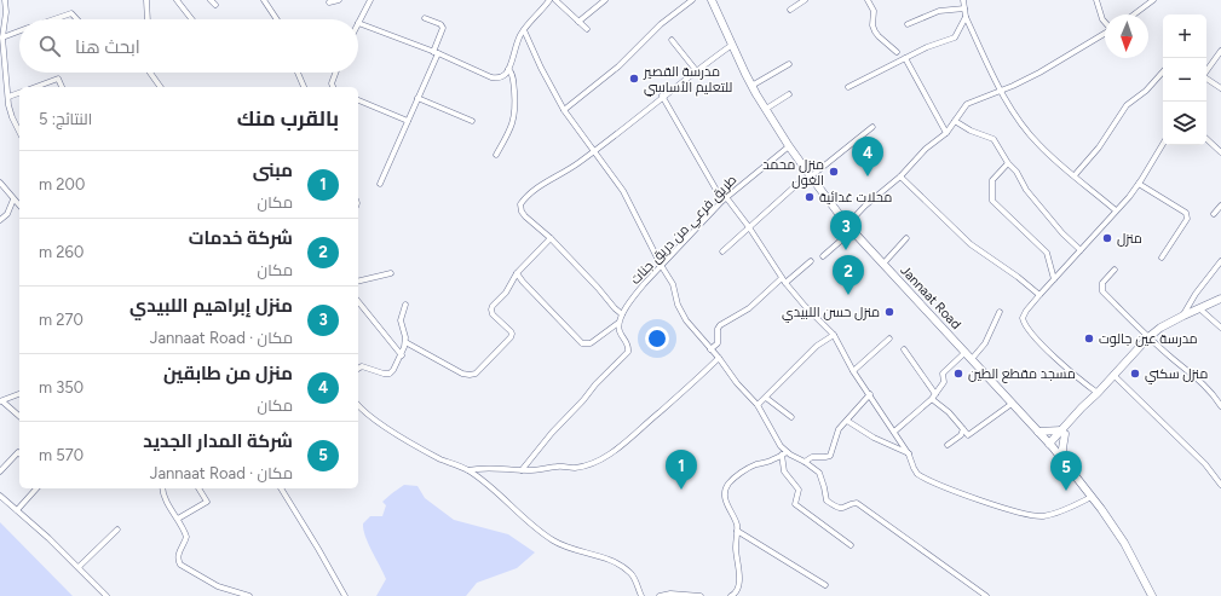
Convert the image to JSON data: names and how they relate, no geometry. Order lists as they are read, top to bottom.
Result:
{
  "streets": {
    "street": ["طريق فرعي من دريق جنات", "Jannaat Road"]
  },
  "crossings": [
    ["طريق فرعي من دريق جنات", "Jannaat Road"]
  ],
  "places": [
    "مدرسة القصير للتعليم الأساسي",
    "منزل محمد الغول",
    "محلات غدائية",
    "منزل",
    "منزل حسن اللبيدي",
    "مدرسة عين جالوت",
    "مسجد مقطع الطين",
    "منزل سكني"
  ],
  "north": "bottom",
  "page": {
    "map_buttons": ["+", "−"],
    "search": "ابحث هنا",
    "heading": ["بالقرب منك", "النتائج: 5"],
    "pins": [
      "4",
      "3",
      "2",
      "1",
      "5"
    ],
    "list": [
      {
        "mark": "1",
        "name": "مبنى",
        "note": "مكان",
        "value": "200 m"
      },
      {
        "mark": "2",
        "name": "شركة خدمات",
        "note": "مكان",
        "value": "260 m"
      },
      {
        "mark": "3",
        "name": "منزل إبراهيم اللبيدي",
        "note": "مكان · Jannaat Road",
        "value": "270 m"
      },
      {
        "mark": "4",
        "name": "منزل من طابقين",
        "note": "مكان",
        "value": "350 m"
      },
      {
        "mark": "5",
        "name": "شركة المدار الجديد",
        "note": "مكان · Jannaat Road",
        "value": "570 m"
      }
    ]
  }
}
